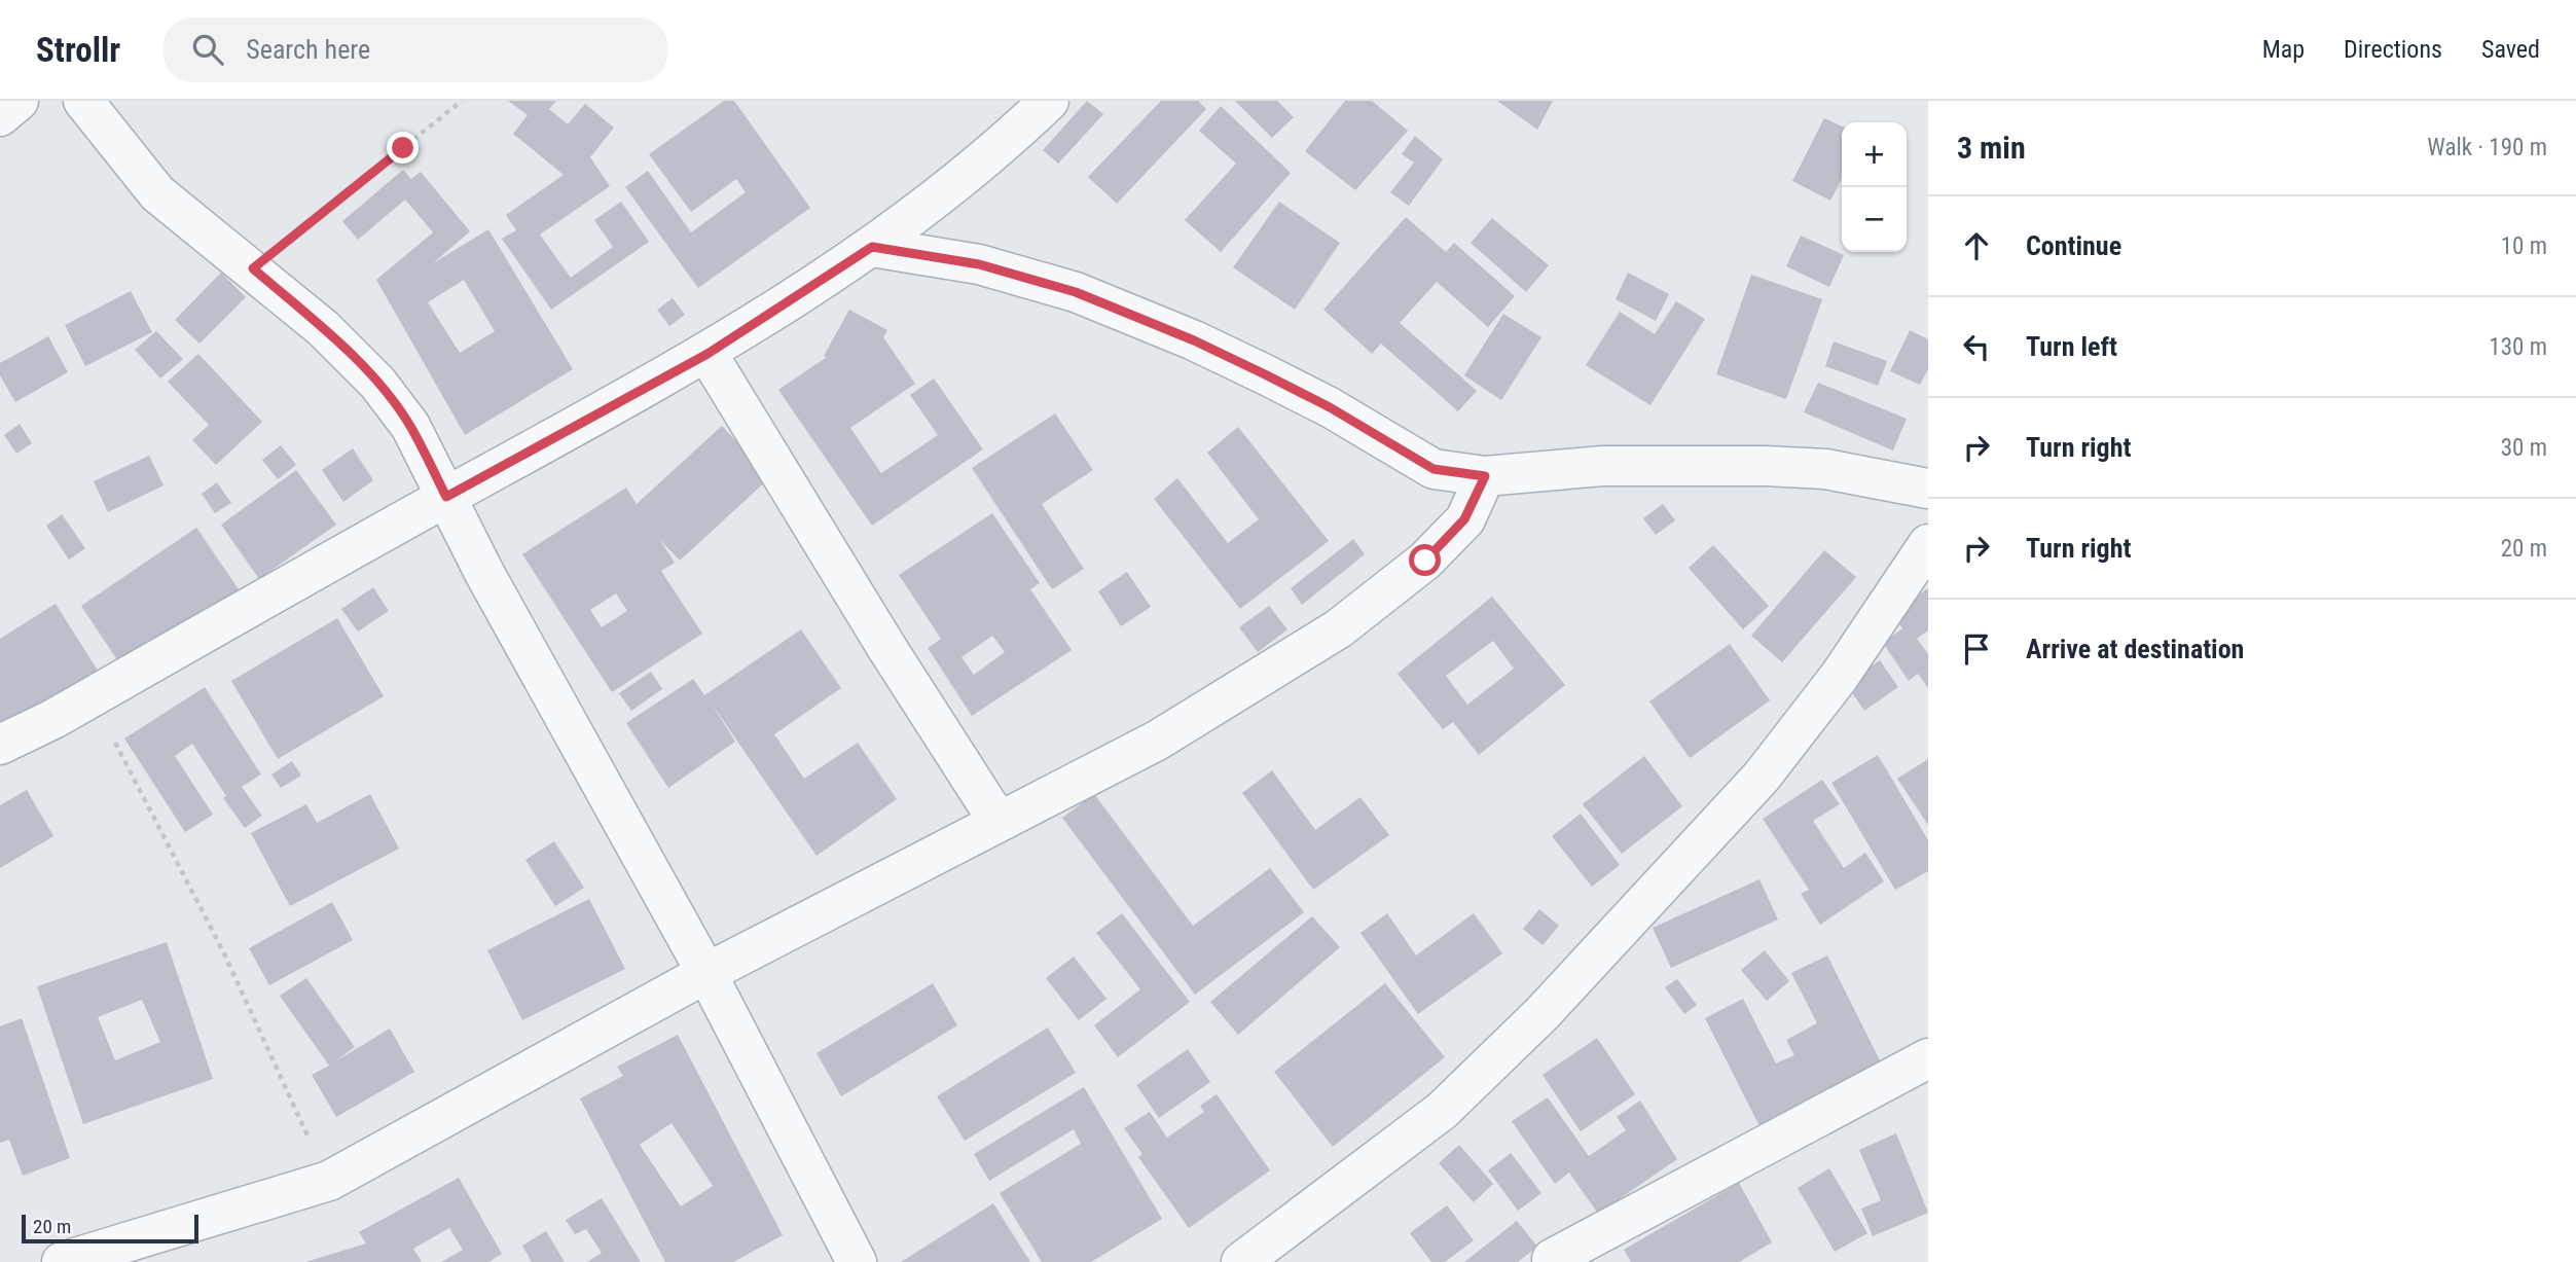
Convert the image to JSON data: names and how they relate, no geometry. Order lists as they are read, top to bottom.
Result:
{
  "scale_bar": "20 m",
  "page": {
    "header": "Strollr",
    "search": "Search here",
    "nav": ["Map", "Directions", "Saved"],
    "heading": ["3 min", "Walk · 190 m"],
    "map_buttons": ["+", "−"],
    "list": [
      ["Continue", "10 m"],
      ["Turn left", "130 m"],
      ["Turn right", "30 m"],
      ["Turn right", "20 m"],
      "Arrive at destination"
    ],
    "scale": "20 m"
  }
}
